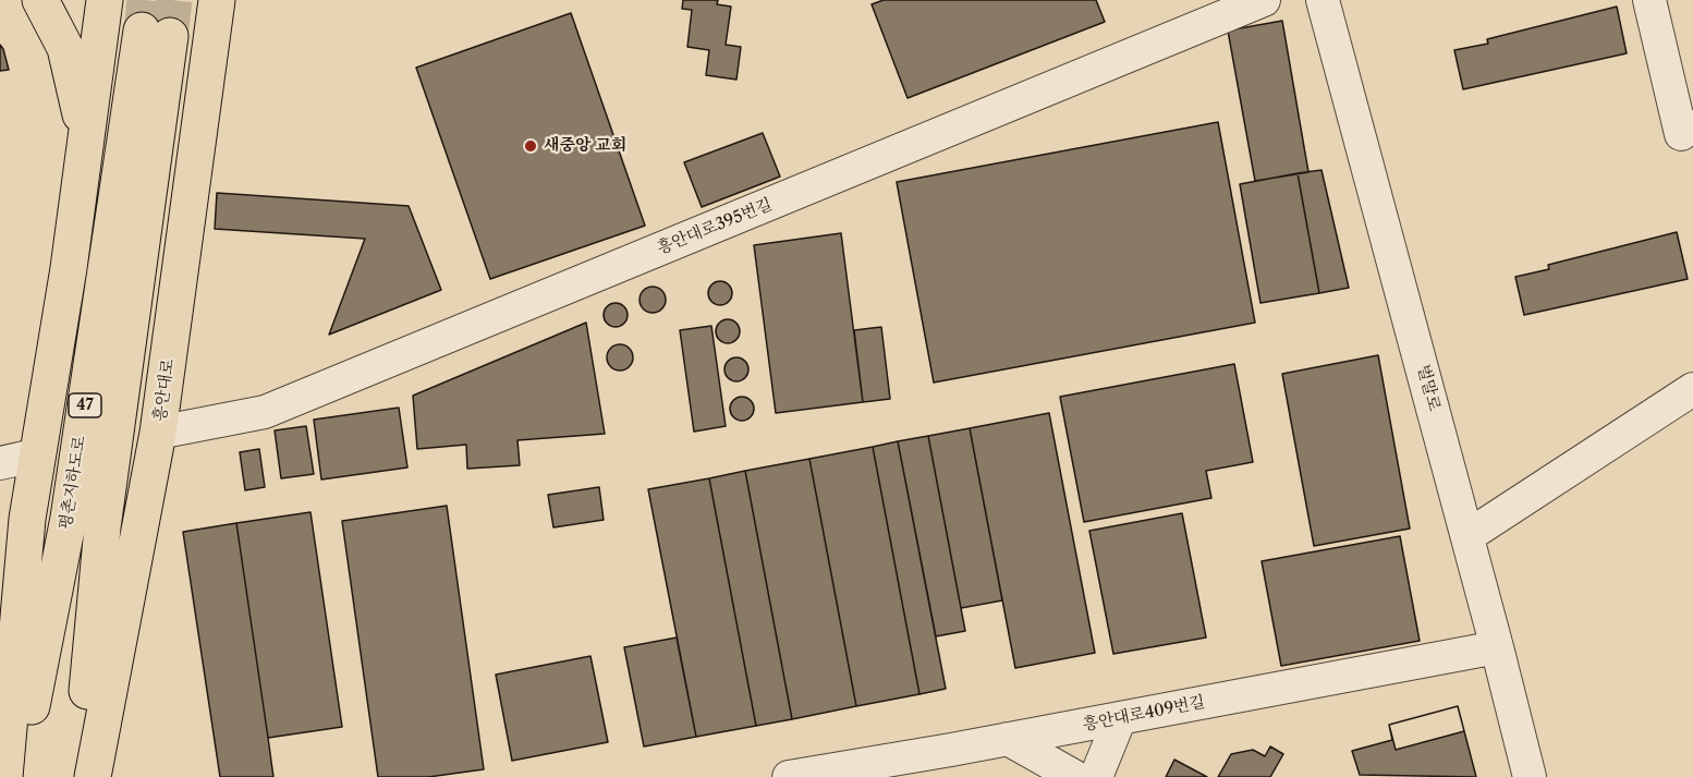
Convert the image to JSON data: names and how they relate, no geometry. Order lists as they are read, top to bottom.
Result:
{
  "streets": {
    "main road": ["흥안대로", "47", "평촌지하도로"],
    "street": ["흥안대로395번길", "벌말로", "흥안대로409번길"]
  },
  "crossings": [
    ["흥안대로395번길", "흥안대로"],
    ["벌말로", "흥안대로409번길"]
  ],
  "places": ["새중앙 교회"]
}
